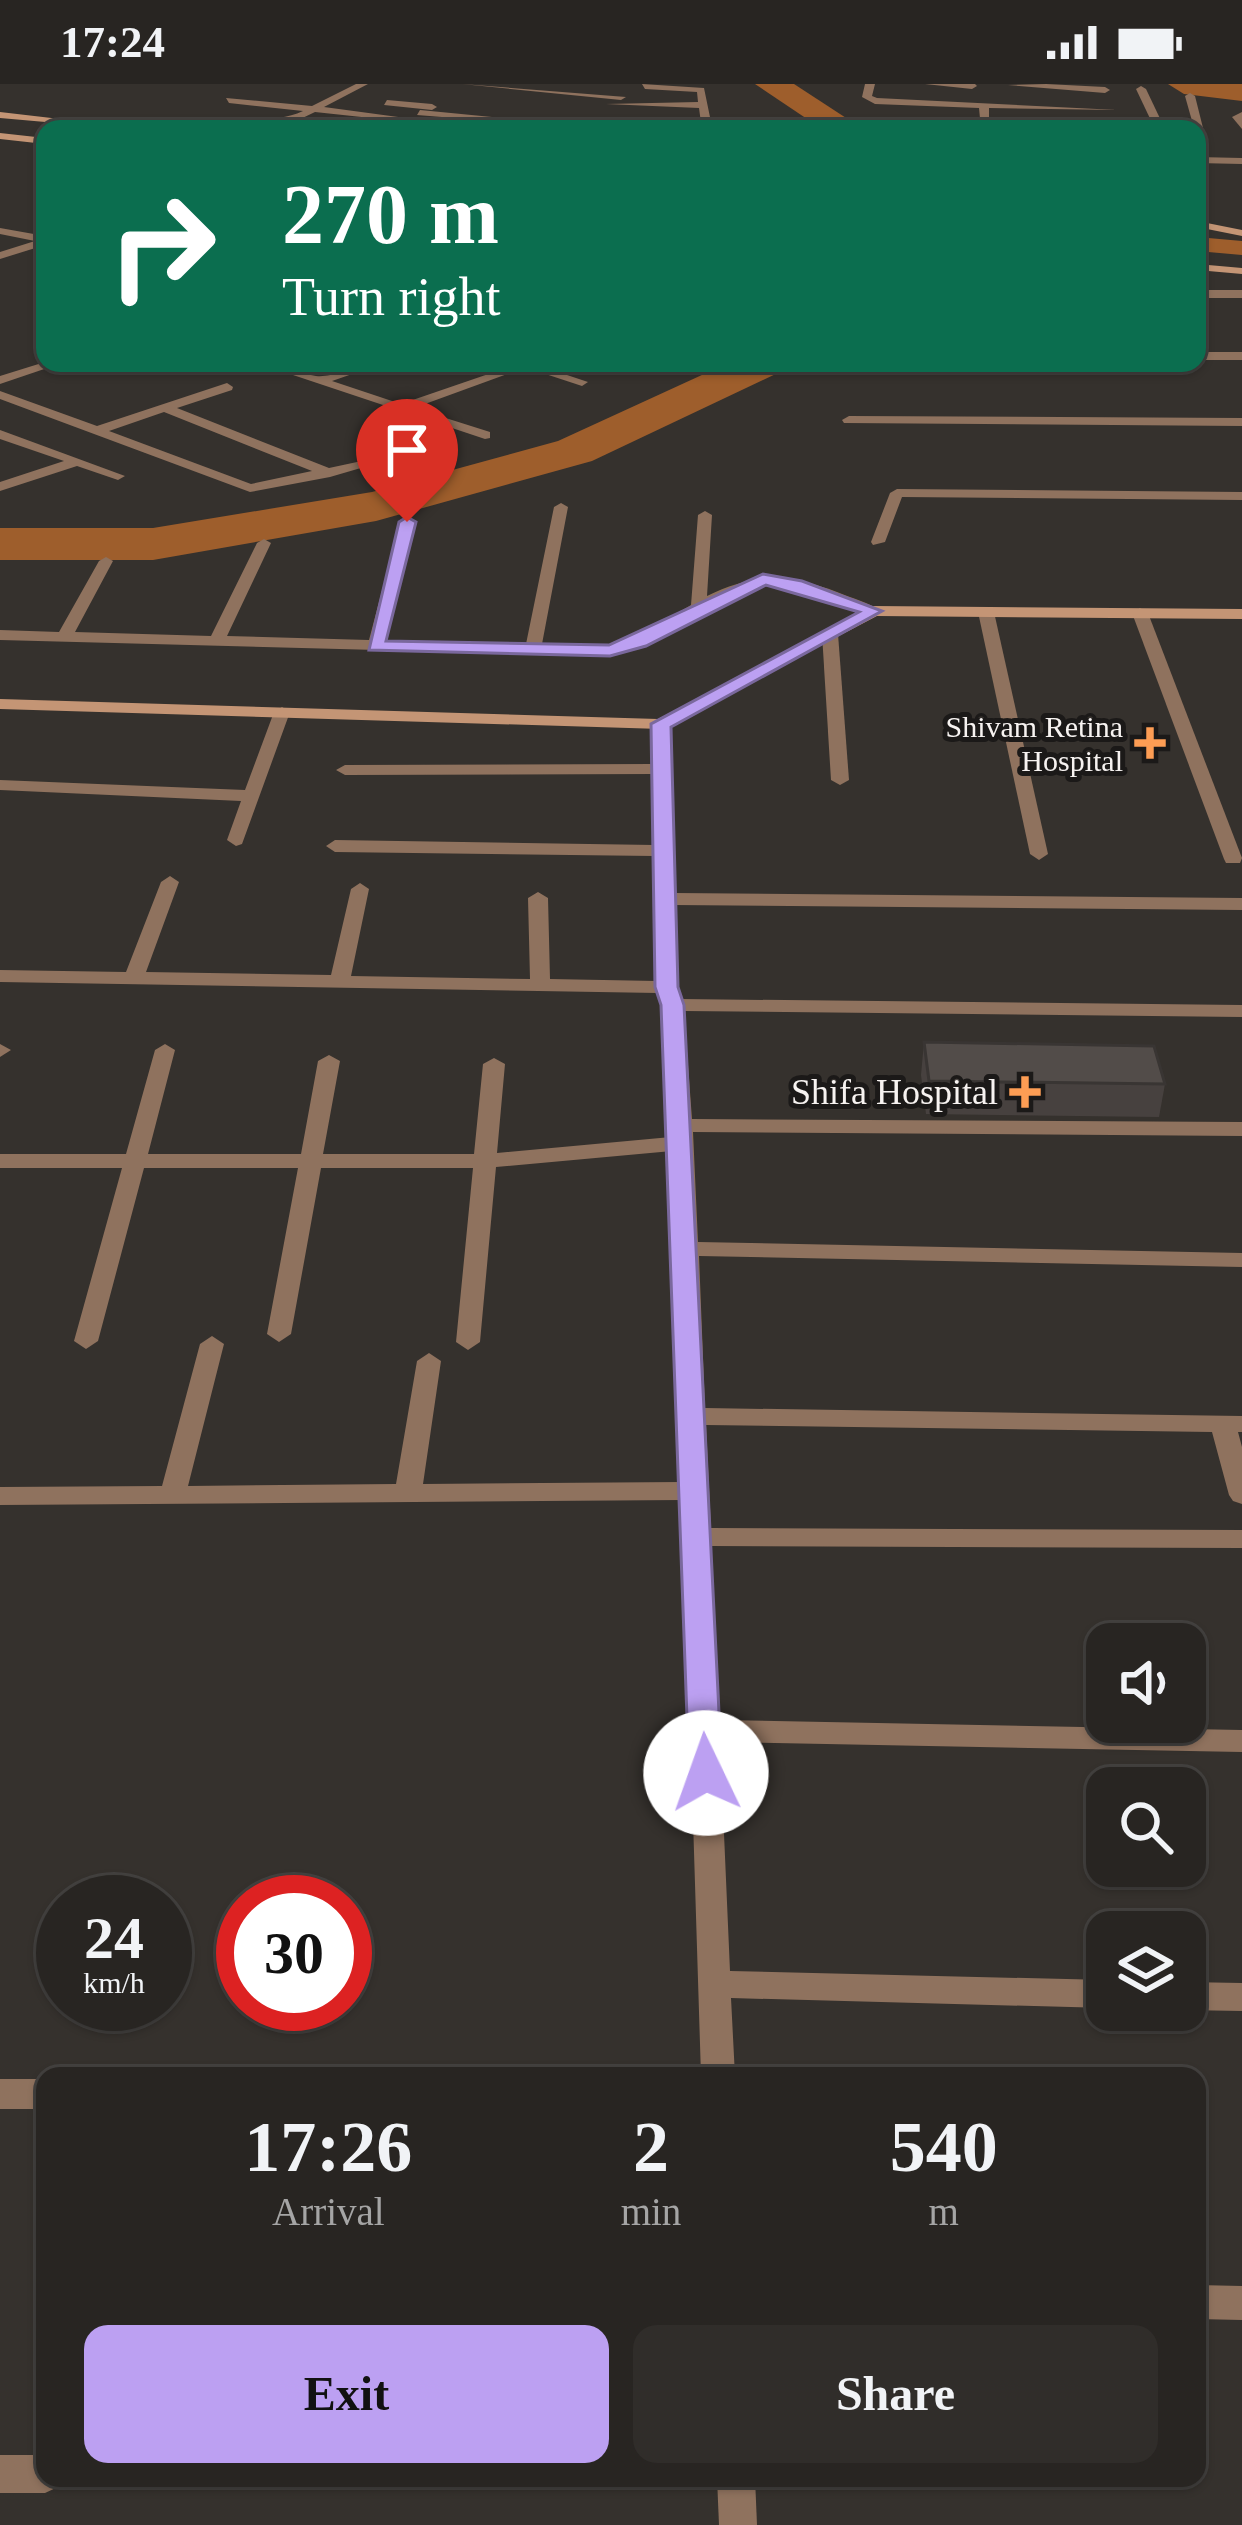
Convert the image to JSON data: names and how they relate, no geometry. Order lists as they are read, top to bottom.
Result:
{
  "places": {
    "health": ["Shivam Retina Hospital", "Shifa Hospital"]
  },
  "page": {
    "status": "17:24",
    "turn": ["270 m", "Turn right"],
    "speed": "24 km/h",
    "limit": "30",
    "eta": [
      "17:26",
      "Arrival",
      "2",
      "min",
      "540",
      "m"
    ],
    "buttons": ["Exit", "Share"]
  }
}
